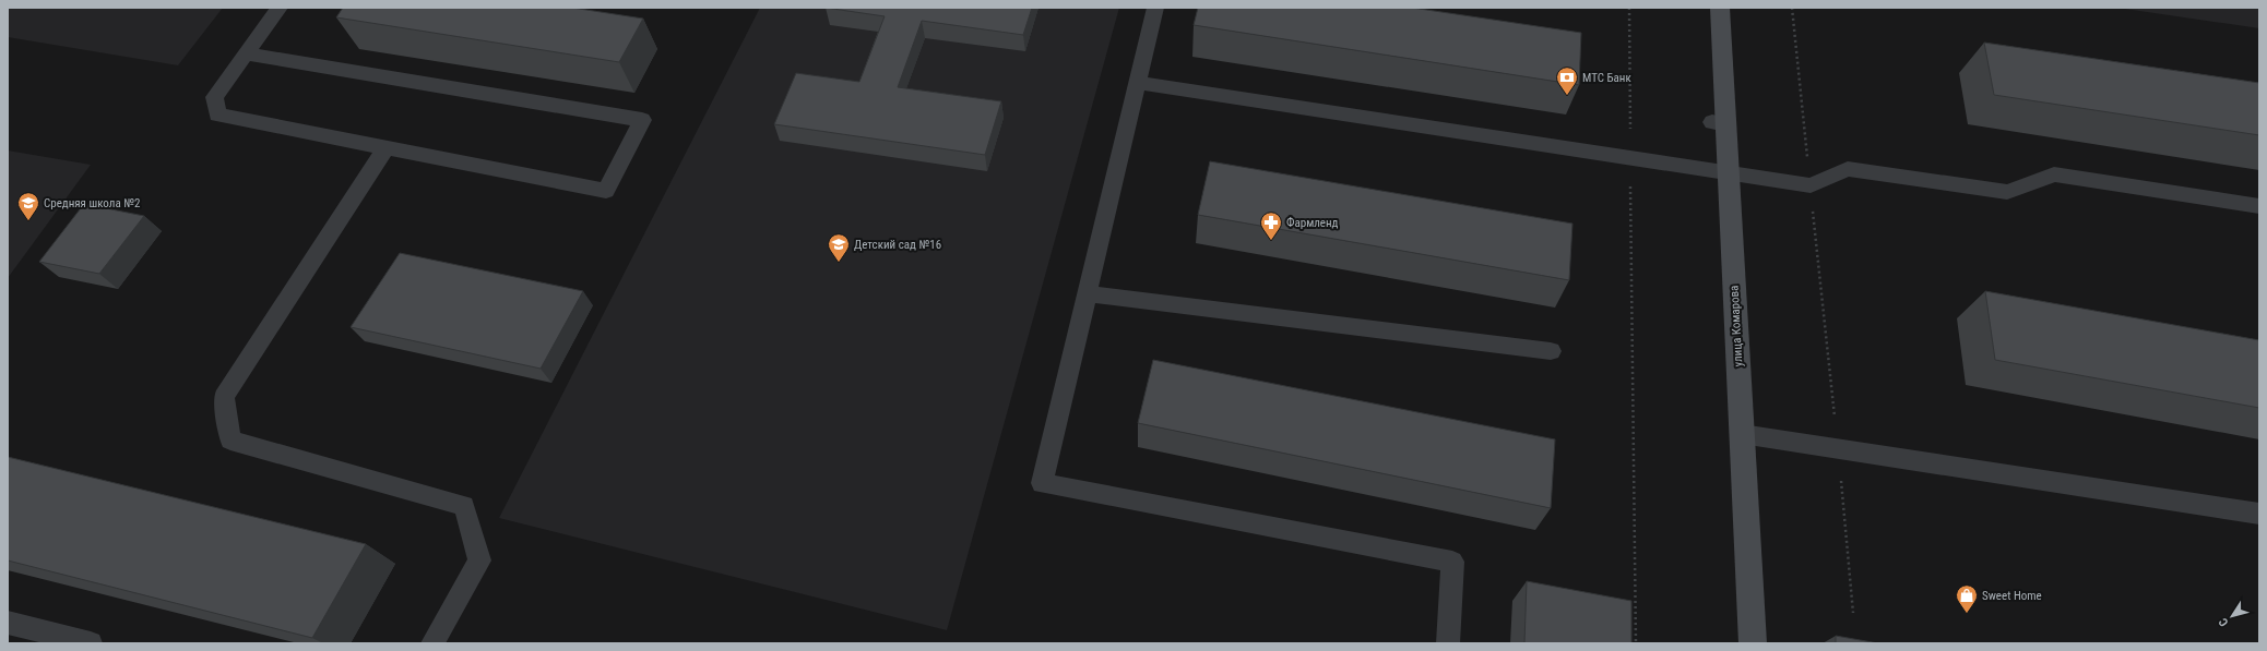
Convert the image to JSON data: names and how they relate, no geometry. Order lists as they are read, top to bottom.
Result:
{
  "streets": {
    "street": ["улица Комарова"]
  },
  "places": {
    "bank": ["МТС Банк"],
    "school or university": ["Средняя школа №2", "Детский сад №16"],
    "pharmacy": ["Фармленд"],
    "shop": ["Sweet Home"]
  },
  "north": "bottom left"
}
